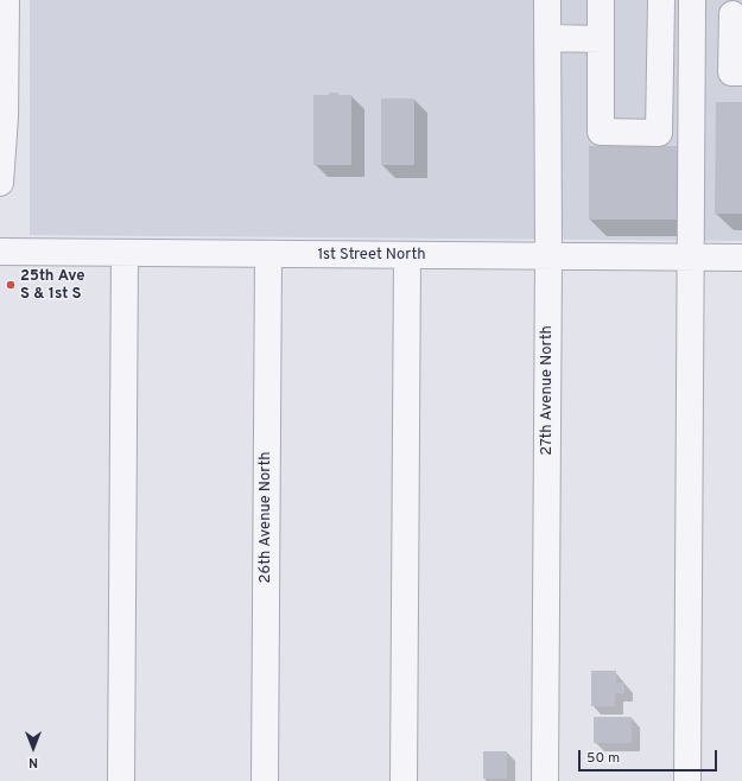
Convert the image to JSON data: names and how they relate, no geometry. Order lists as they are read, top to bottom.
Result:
{
  "streets": {
    "street": ["1st Street North", "27th Avenue North", "26th Avenue North"]
  },
  "crossings": [
    ["1st Street North", "27th Avenue North"],
    ["1st Street North", "26th Avenue North"]
  ],
  "places": ["25th Ave S & 1st S"],
  "scale_bar": "50 m",
  "north": "bottom"
}
